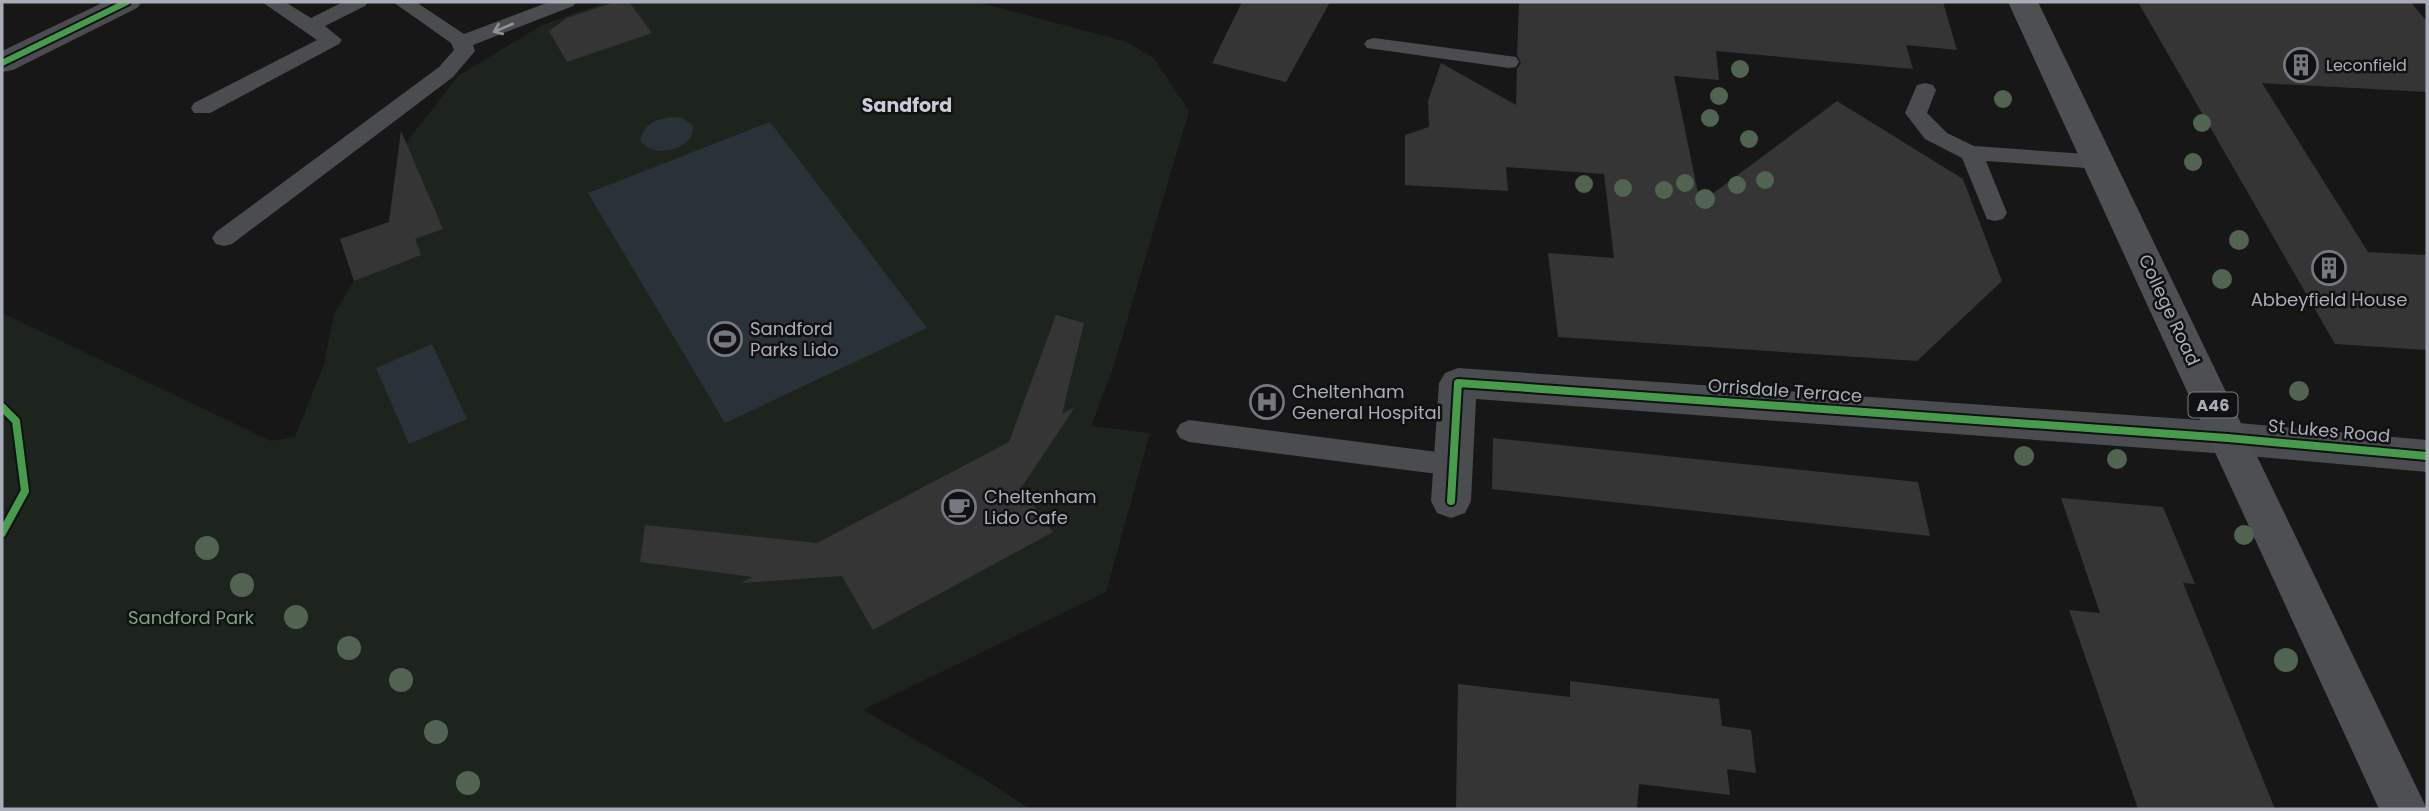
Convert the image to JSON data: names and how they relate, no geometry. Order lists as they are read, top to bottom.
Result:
{
  "streets": {
    "main road": ["College Road", "A46"],
    "street": ["Orrisdale Terrace", "St Lukes Road"]
  },
  "crossings": [
    ["College Road", "Orrisdale Terrace"],
    ["College Road", "St Lukes Road"],
    ["Orrisdale Terrace", "St Lukes Road"]
  ],
  "districts": ["Sandford"],
  "parks": ["Sandford Park"],
  "places": {
    "building": ["Leconfield", "Abbeyfield House"],
    "sports": ["Sandford Parks Lido"],
    "hospital": ["Cheltenham General Hospital"],
    "cafe": ["Cheltenham Lido Cafe"]
  }
}
